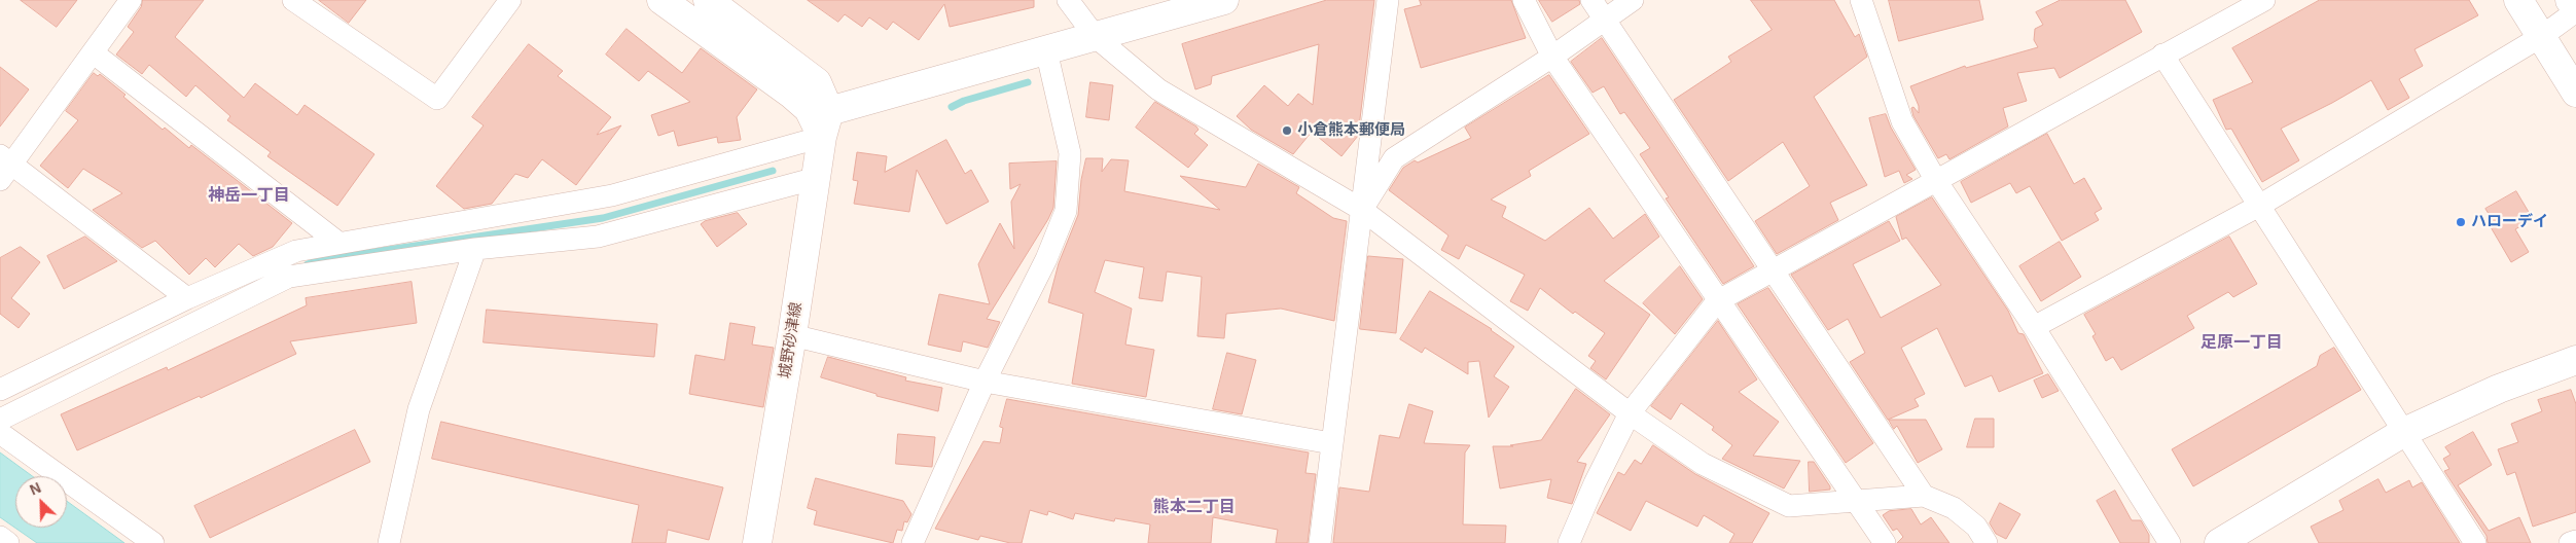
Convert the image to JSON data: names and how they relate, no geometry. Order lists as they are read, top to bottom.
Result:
{
  "streets": {
    "street": ["城野砂津線"]
  },
  "districts": ["神岳一丁目", "足原一丁目", "熊本二丁目"],
  "places": ["小倉熊本郵便局", "ハローデイ"],
  "north": "top left"
}
